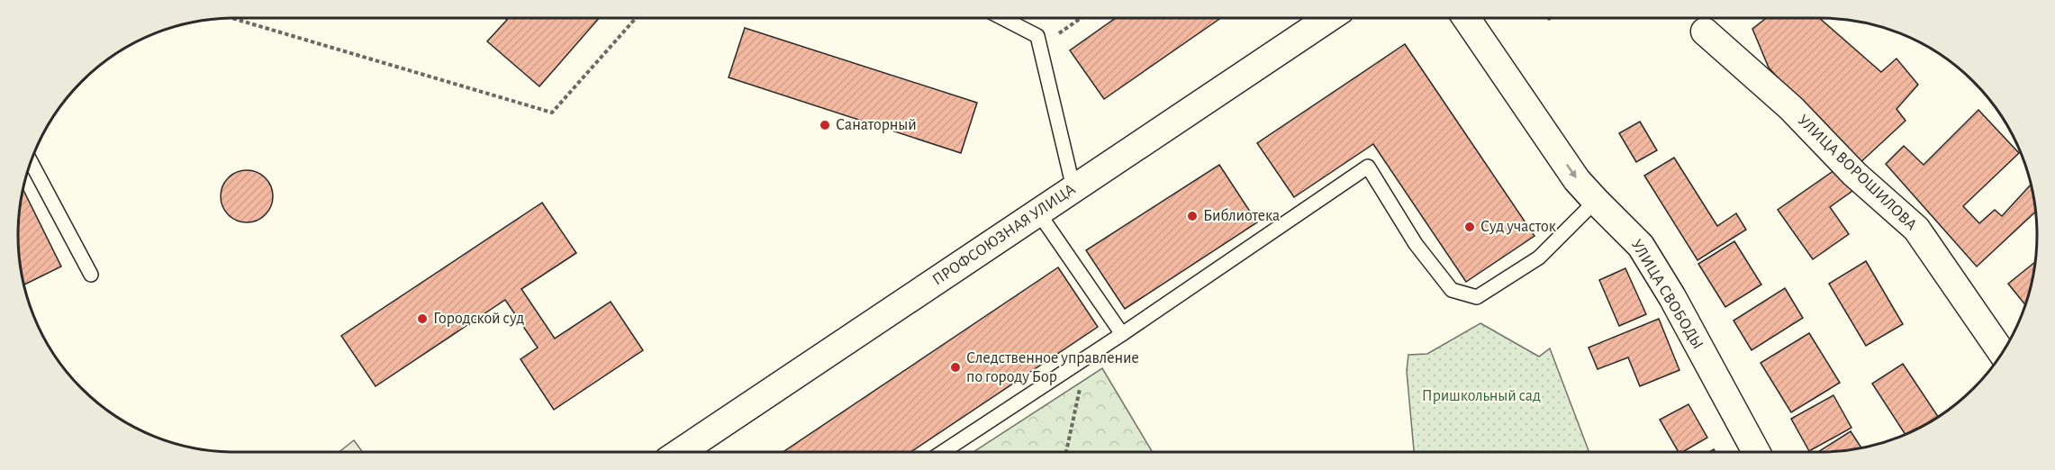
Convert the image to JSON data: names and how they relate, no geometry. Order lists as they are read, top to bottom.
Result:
{
  "streets": {
    "street": ["УЛИЦА ВОРОШИЛОВА", "ПРОФСОЮЗНАЯ УЛИЦА", "УЛИЦА СВОБОДЫ"]
  },
  "one_way": ["УЛИЦА СВОБОДЫ"],
  "parks": ["Пришкольный сад"],
  "places": [
    "Санаторный",
    "Библиотека",
    "Суд участок",
    "Городской суд",
    "Следственное управление по городу Бор"
  ]
}
